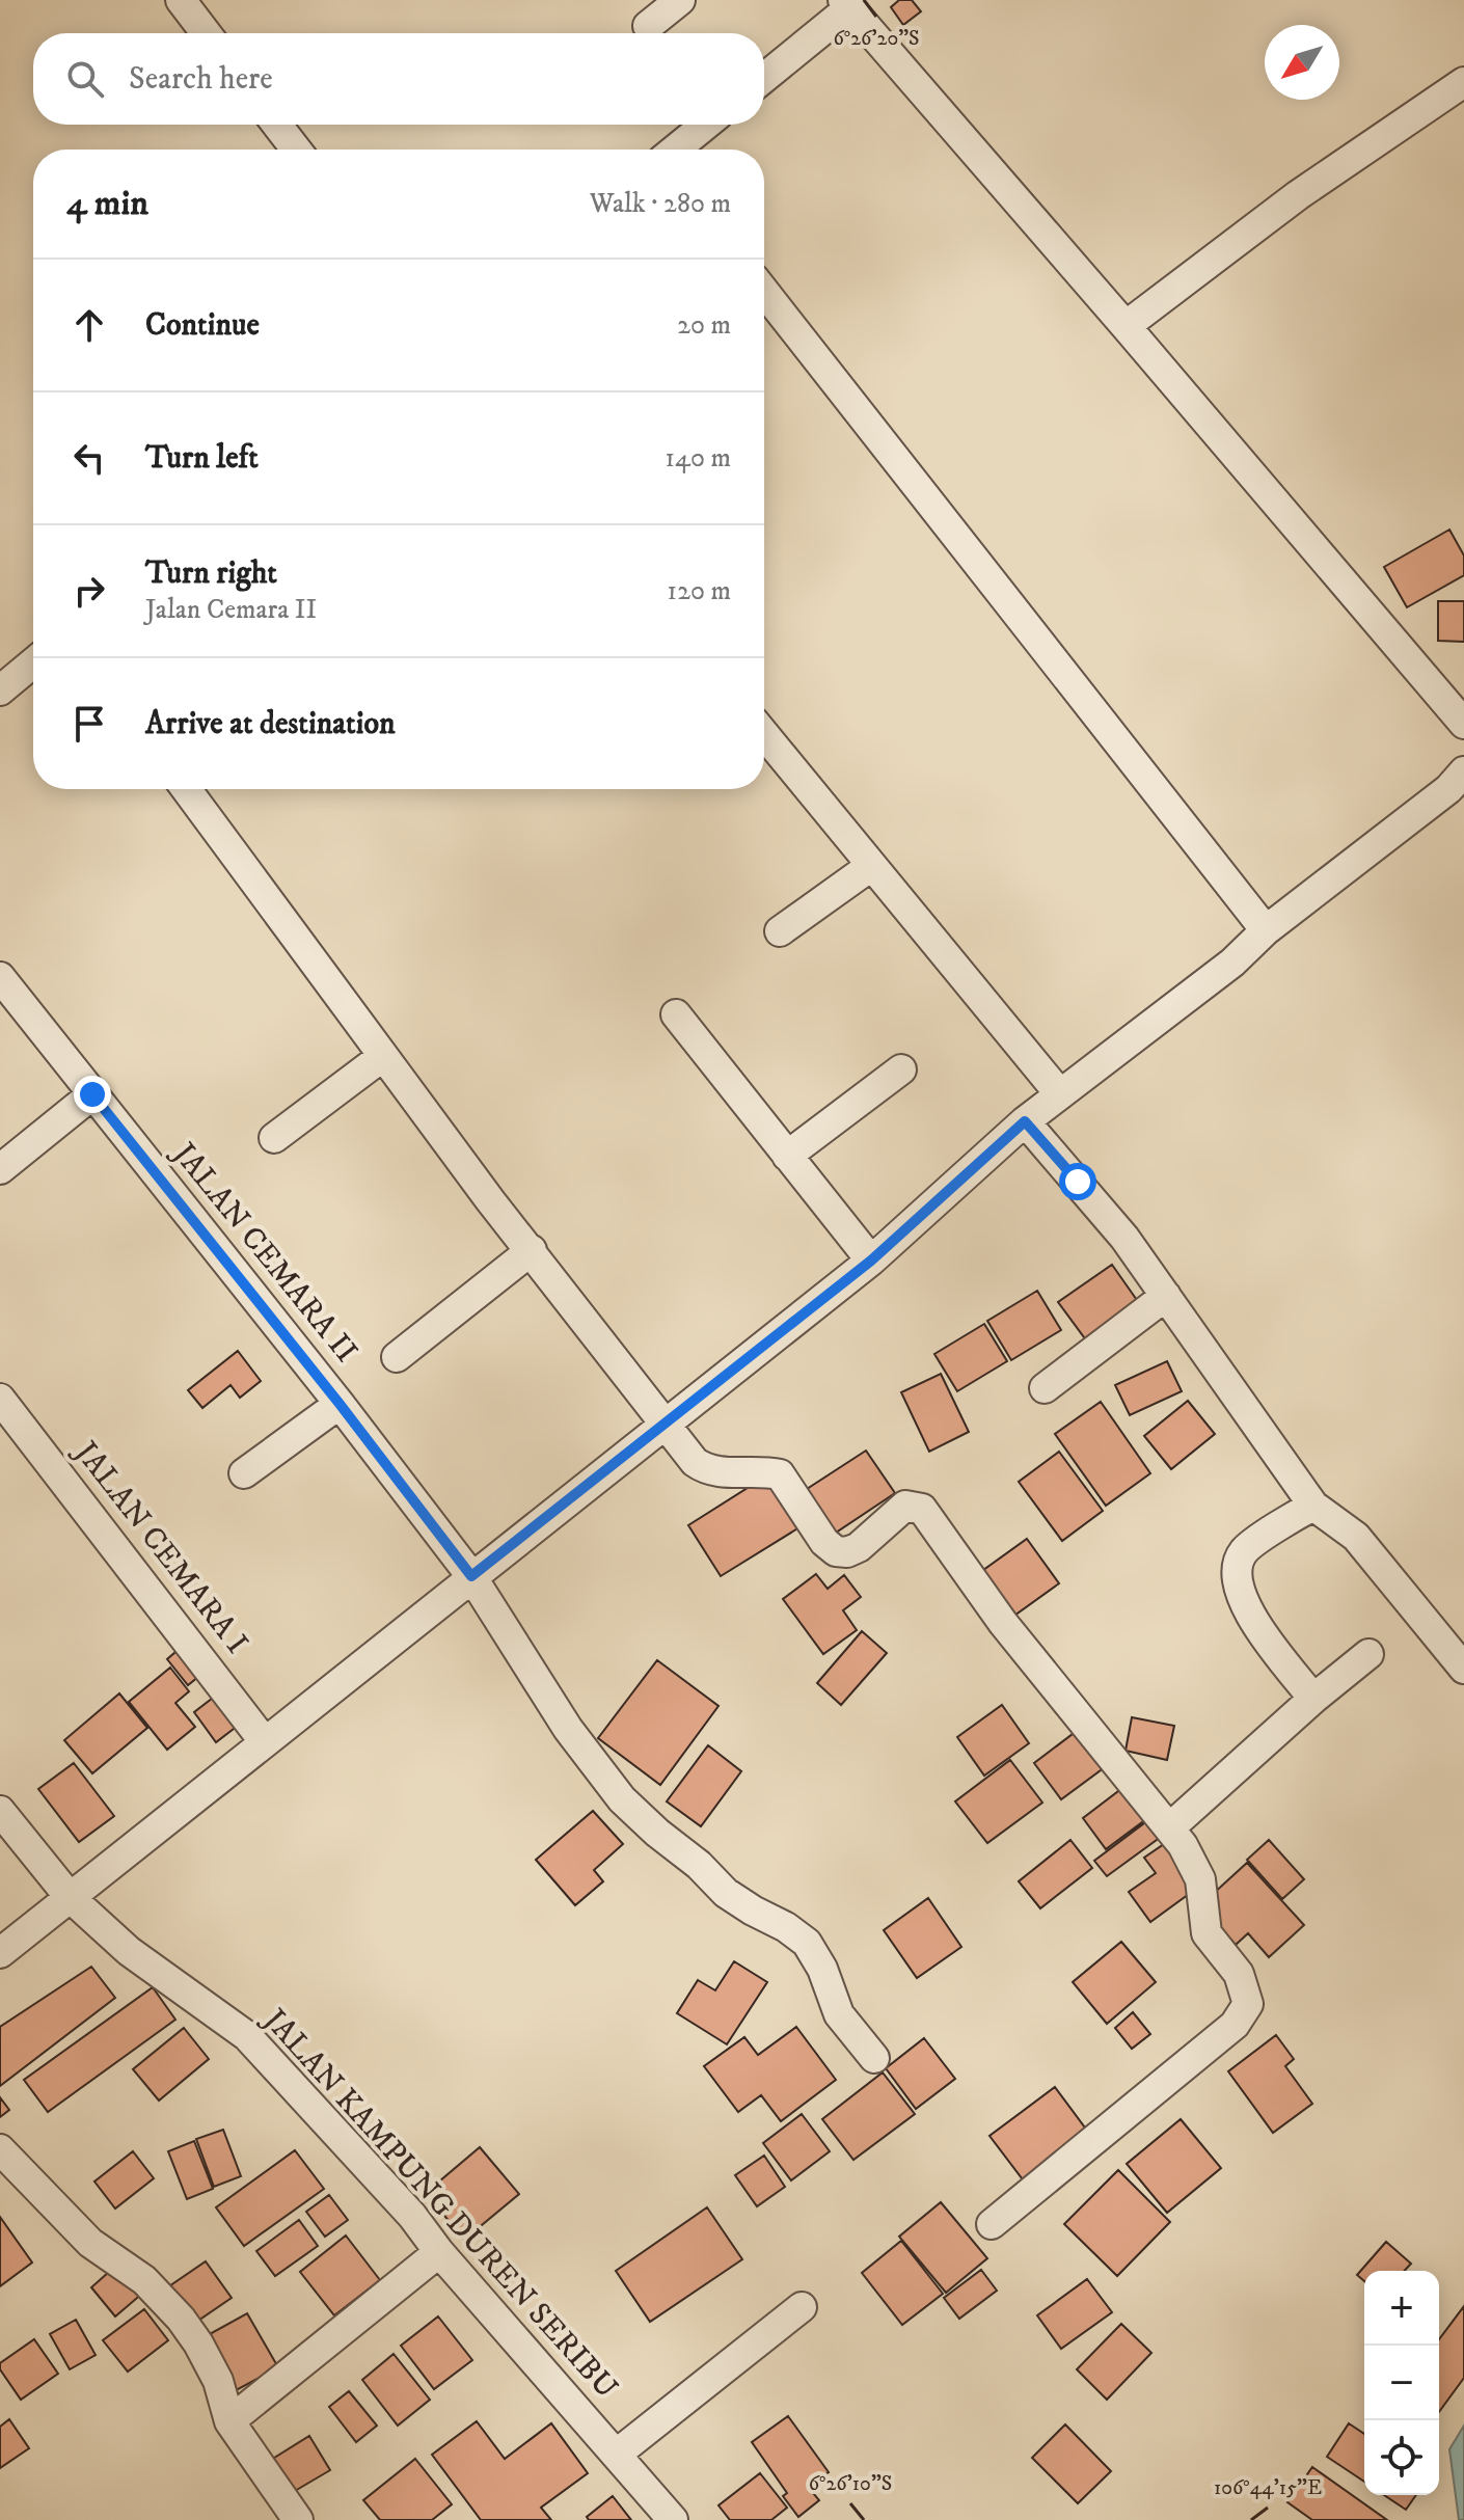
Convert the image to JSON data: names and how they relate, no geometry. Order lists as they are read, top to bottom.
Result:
{
  "streets": {
    "street": ["JALAN CEMARA II", "JALAN CEMARA I", "JALAN KAMPUNG DUREN SERIBU"]
  },
  "north": "bottom left",
  "page": {
    "search": "Search here",
    "heading": ["4 min", "Walk · 280 m"],
    "list": [
      ["Continue", "20 m"],
      ["Turn left", "140 m"],
      ["Turn right", "Jalan Cemara II", "120 m"],
      "Arrive at destination"
    ],
    "map_buttons": ["+", "−"]
  },
  "coordinates": ["6°26'20\"S", "6°26'10\"S", "106°44'15\"E"]
}
